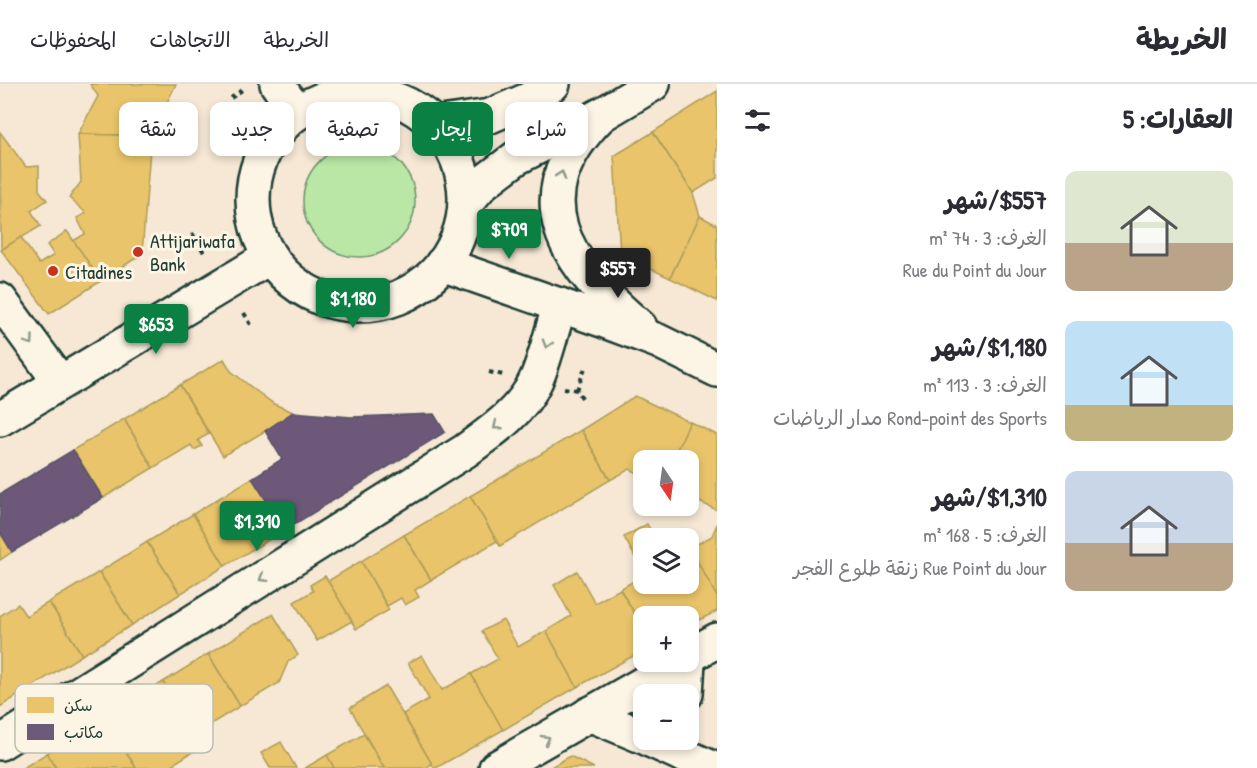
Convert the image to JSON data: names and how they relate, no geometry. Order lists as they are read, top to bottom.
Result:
{
  "places": ["Attijariwafa Bank", "Citadines"],
  "legend": ["سكن", "مكاتب"],
  "north": "bottom",
  "page": {
    "header": "الخريطة",
    "nav": ["الخريطة", "الاتجاهات", "المحفوظات"],
    "heading": "العقارات: 5",
    "chip": [
      "شراء",
      "إيجار",
      "تصفية",
      "جديد",
      "شقة"
    ],
    "list": [
      {
        "name": "$557/شهر",
        "note": "الغرف: 3 · 74 m² · Rue du Point du Jour"
      },
      {
        "name": "$1,180/شهر",
        "note": "الغرف: 3 · 113 m² · Rond-point des Sports مدار الرياضات"
      },
      {
        "name": "$1,310/شهر",
        "note": "الغرف: 5 · 168 m² · Rue Point du Jour زنقة طلوع الفجر"
      }
    ],
    "price": [
      "$709",
      "$557",
      "$1,180",
      "$653",
      "$1,310"
    ],
    "map_buttons": ["+", "−"]
  }
}
